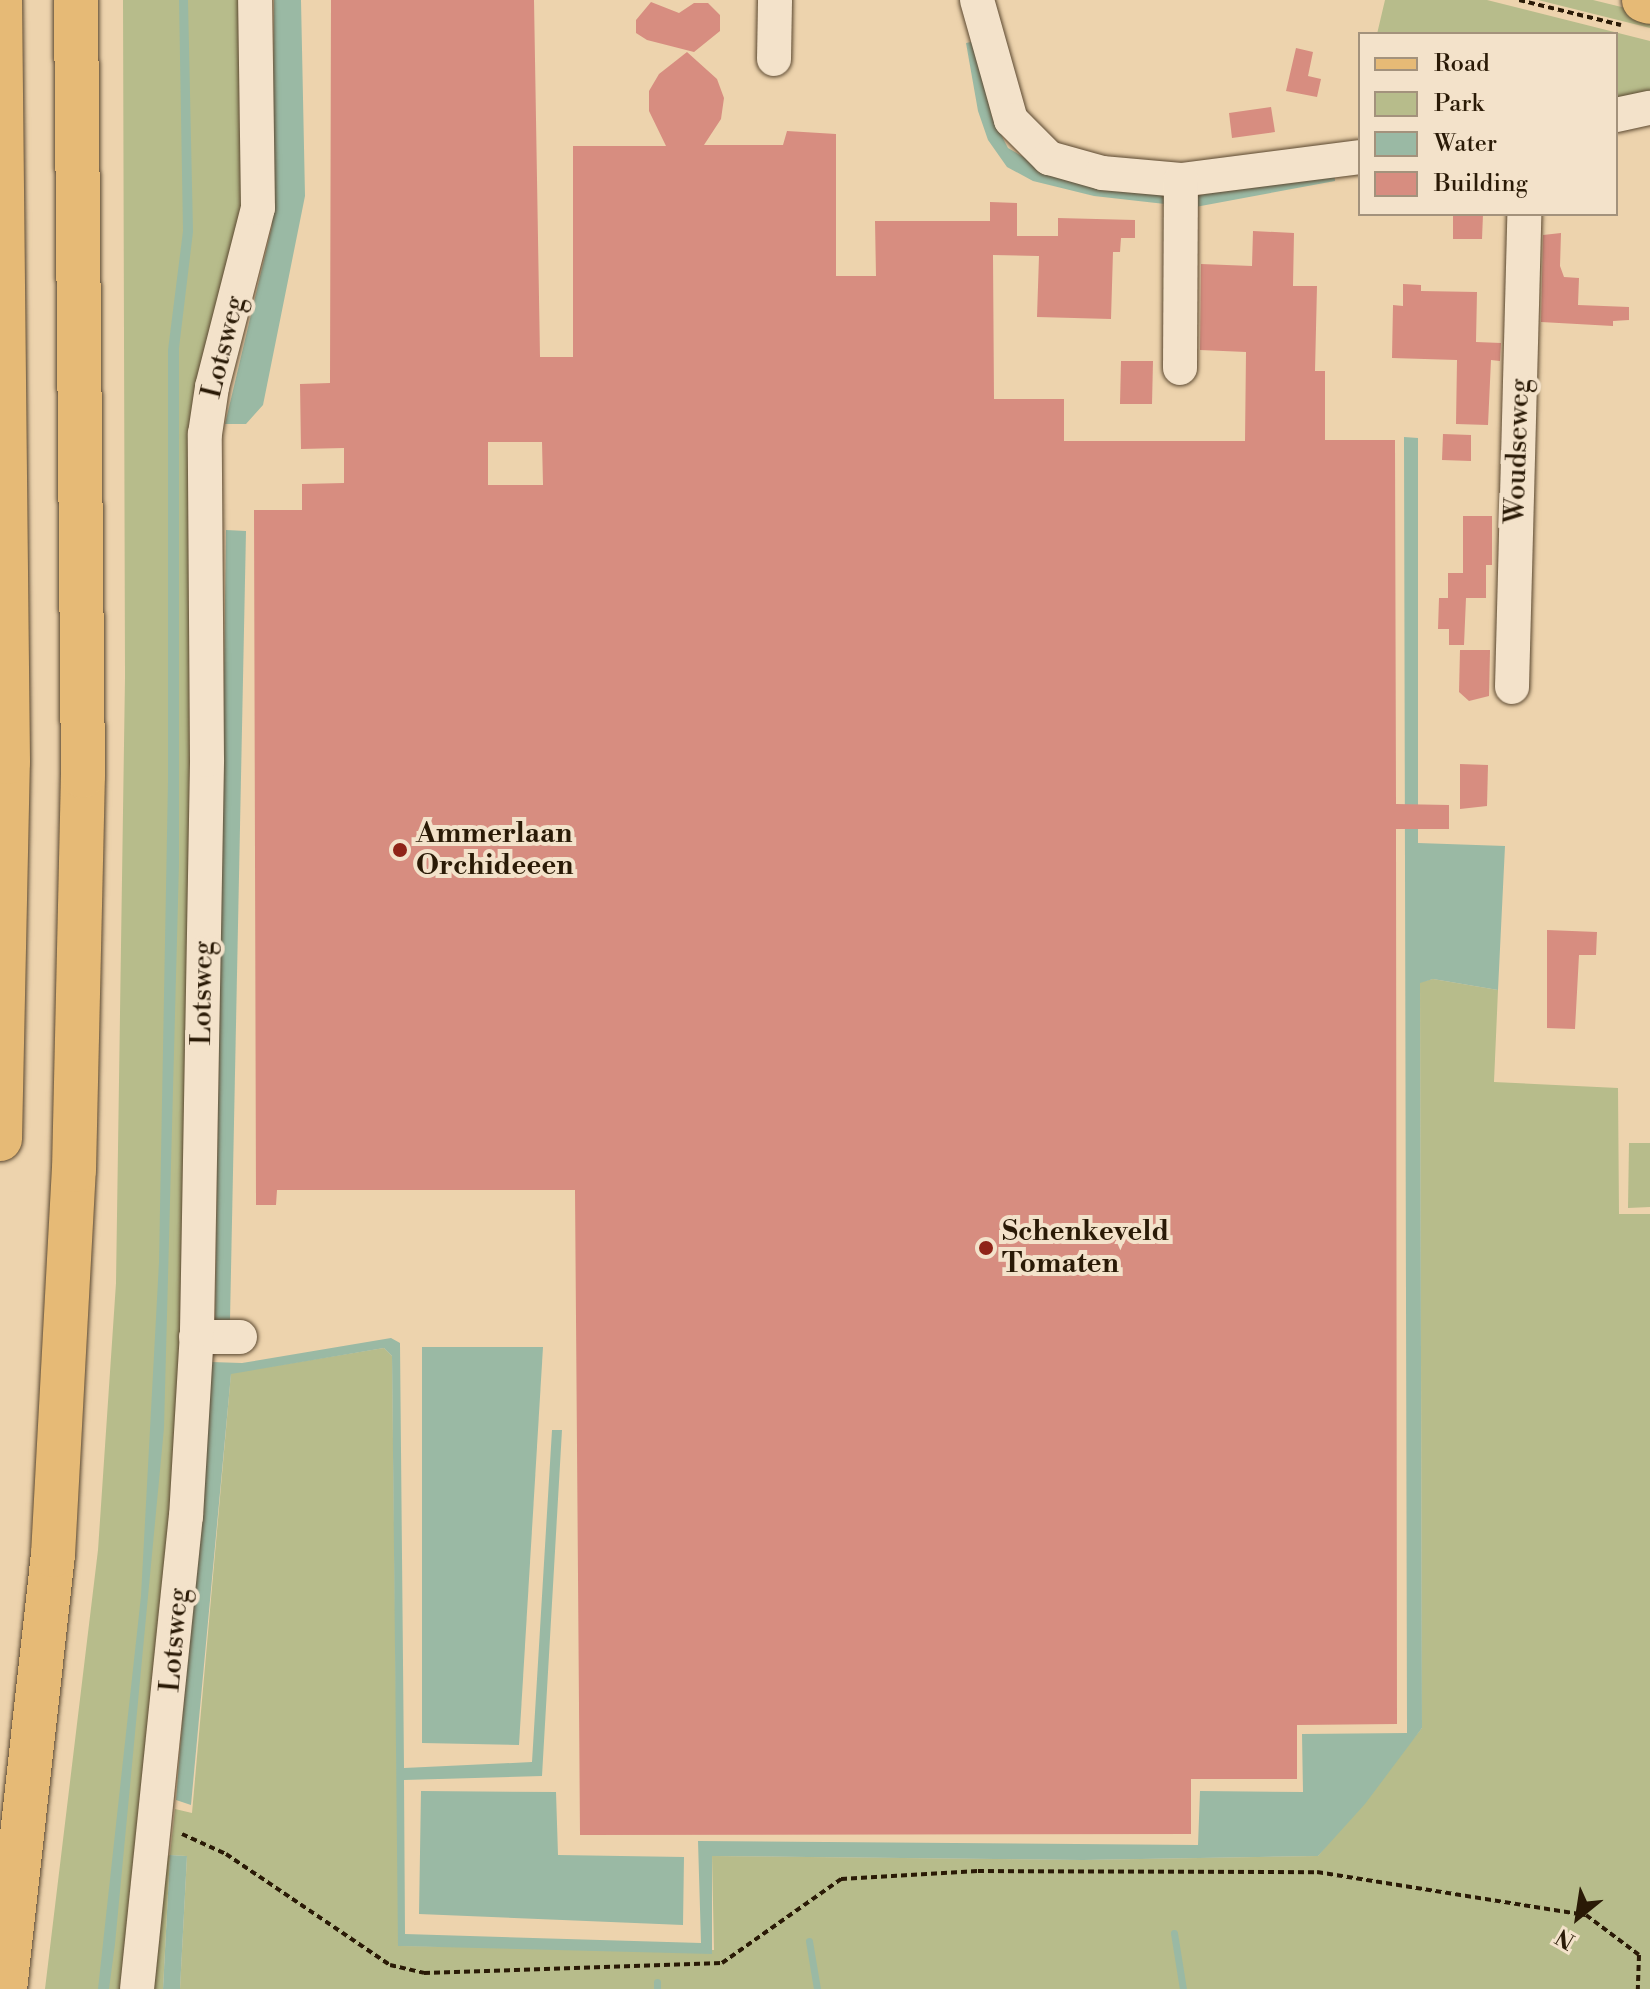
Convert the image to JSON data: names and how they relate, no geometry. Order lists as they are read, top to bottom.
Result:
{
  "streets": {
    "street": ["Lotsweg", "Woudseweg"]
  },
  "places": ["Ammerlaan Orchideeen", "Schenkeveld Tomaten"],
  "legend": [
    "Road",
    "Park",
    "Water",
    "Building"
  ],
  "north": "bottom left"
}
